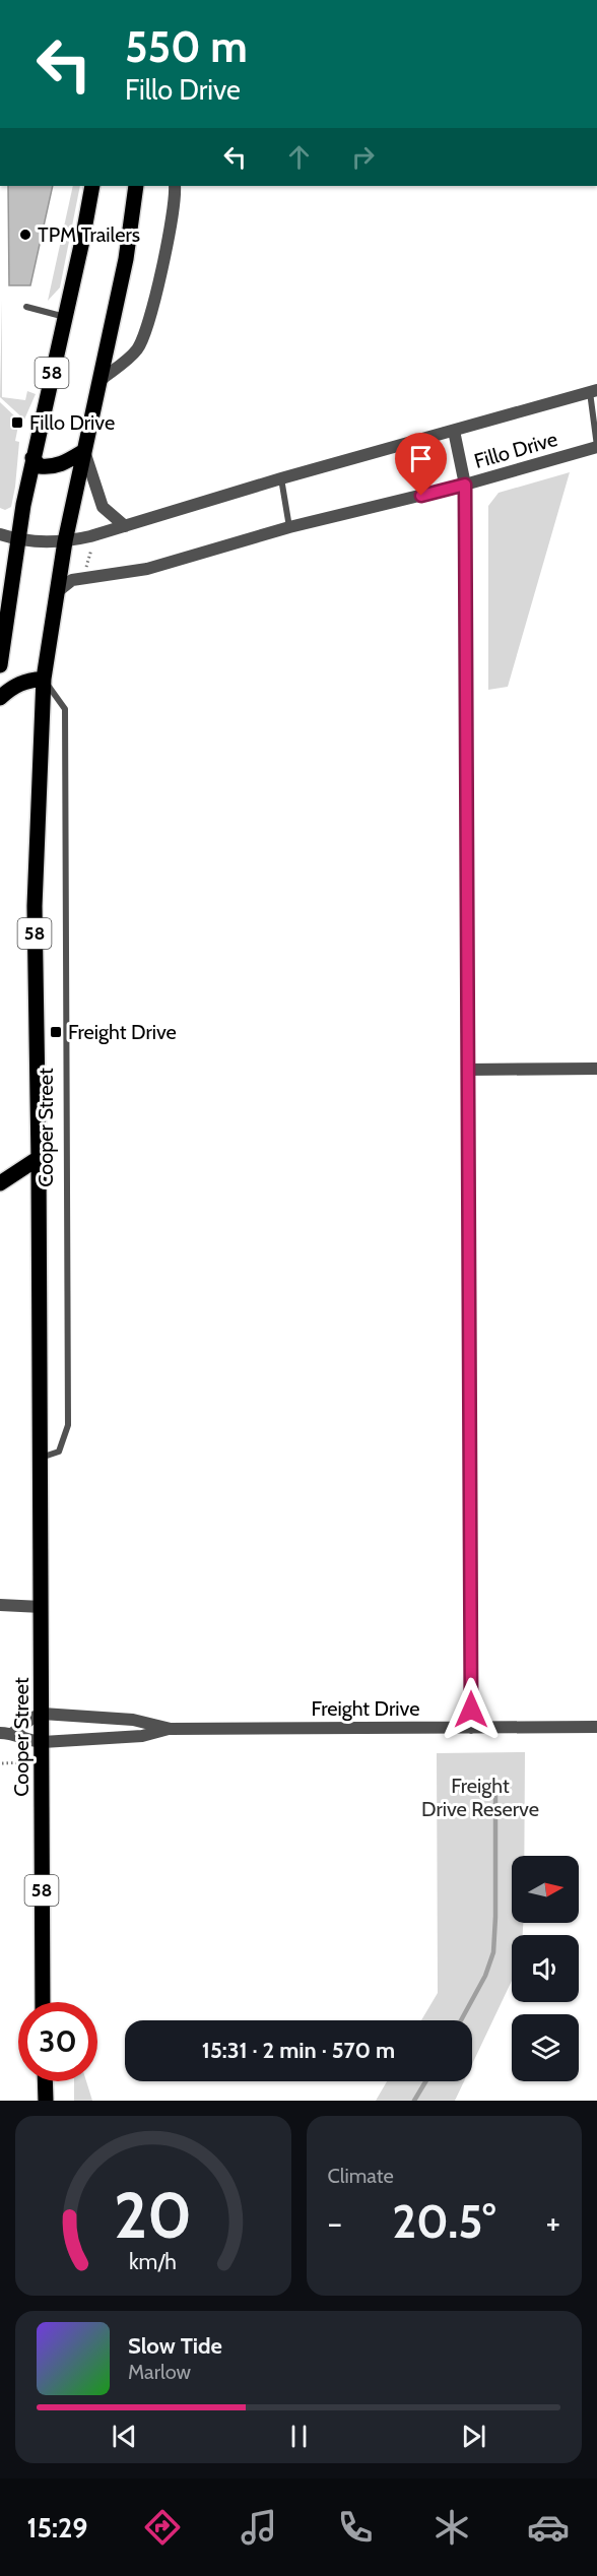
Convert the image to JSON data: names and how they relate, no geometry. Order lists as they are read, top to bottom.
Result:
{
  "streets": {
    "main road": ["58", "Cooper Street"],
    "street": ["Fillo Drive", "Freight Drive"]
  },
  "crossings": [
    ["Fillo Drive", "Cooper Street"],
    ["Cooper Street", "Freight Drive"]
  ],
  "parks": ["Freight Drive Reserve"],
  "places": {
    "other": ["TPM Trailers"],
    "transit": ["Fillo Drive", "Freight Drive"]
  },
  "north": "right",
  "page": {
    "turn": ["550 m", "Fillo Drive"],
    "limit": "30",
    "trip": "15:31 · 2 min · 570 m",
    "tile": "Climate",
    "heat": ["−", "20.5°", "+"],
    "song": ["Slow Tide", "Marlow"],
    "tabs": "15:29",
    "gauge": ["20", "km/h"]
  }
}
